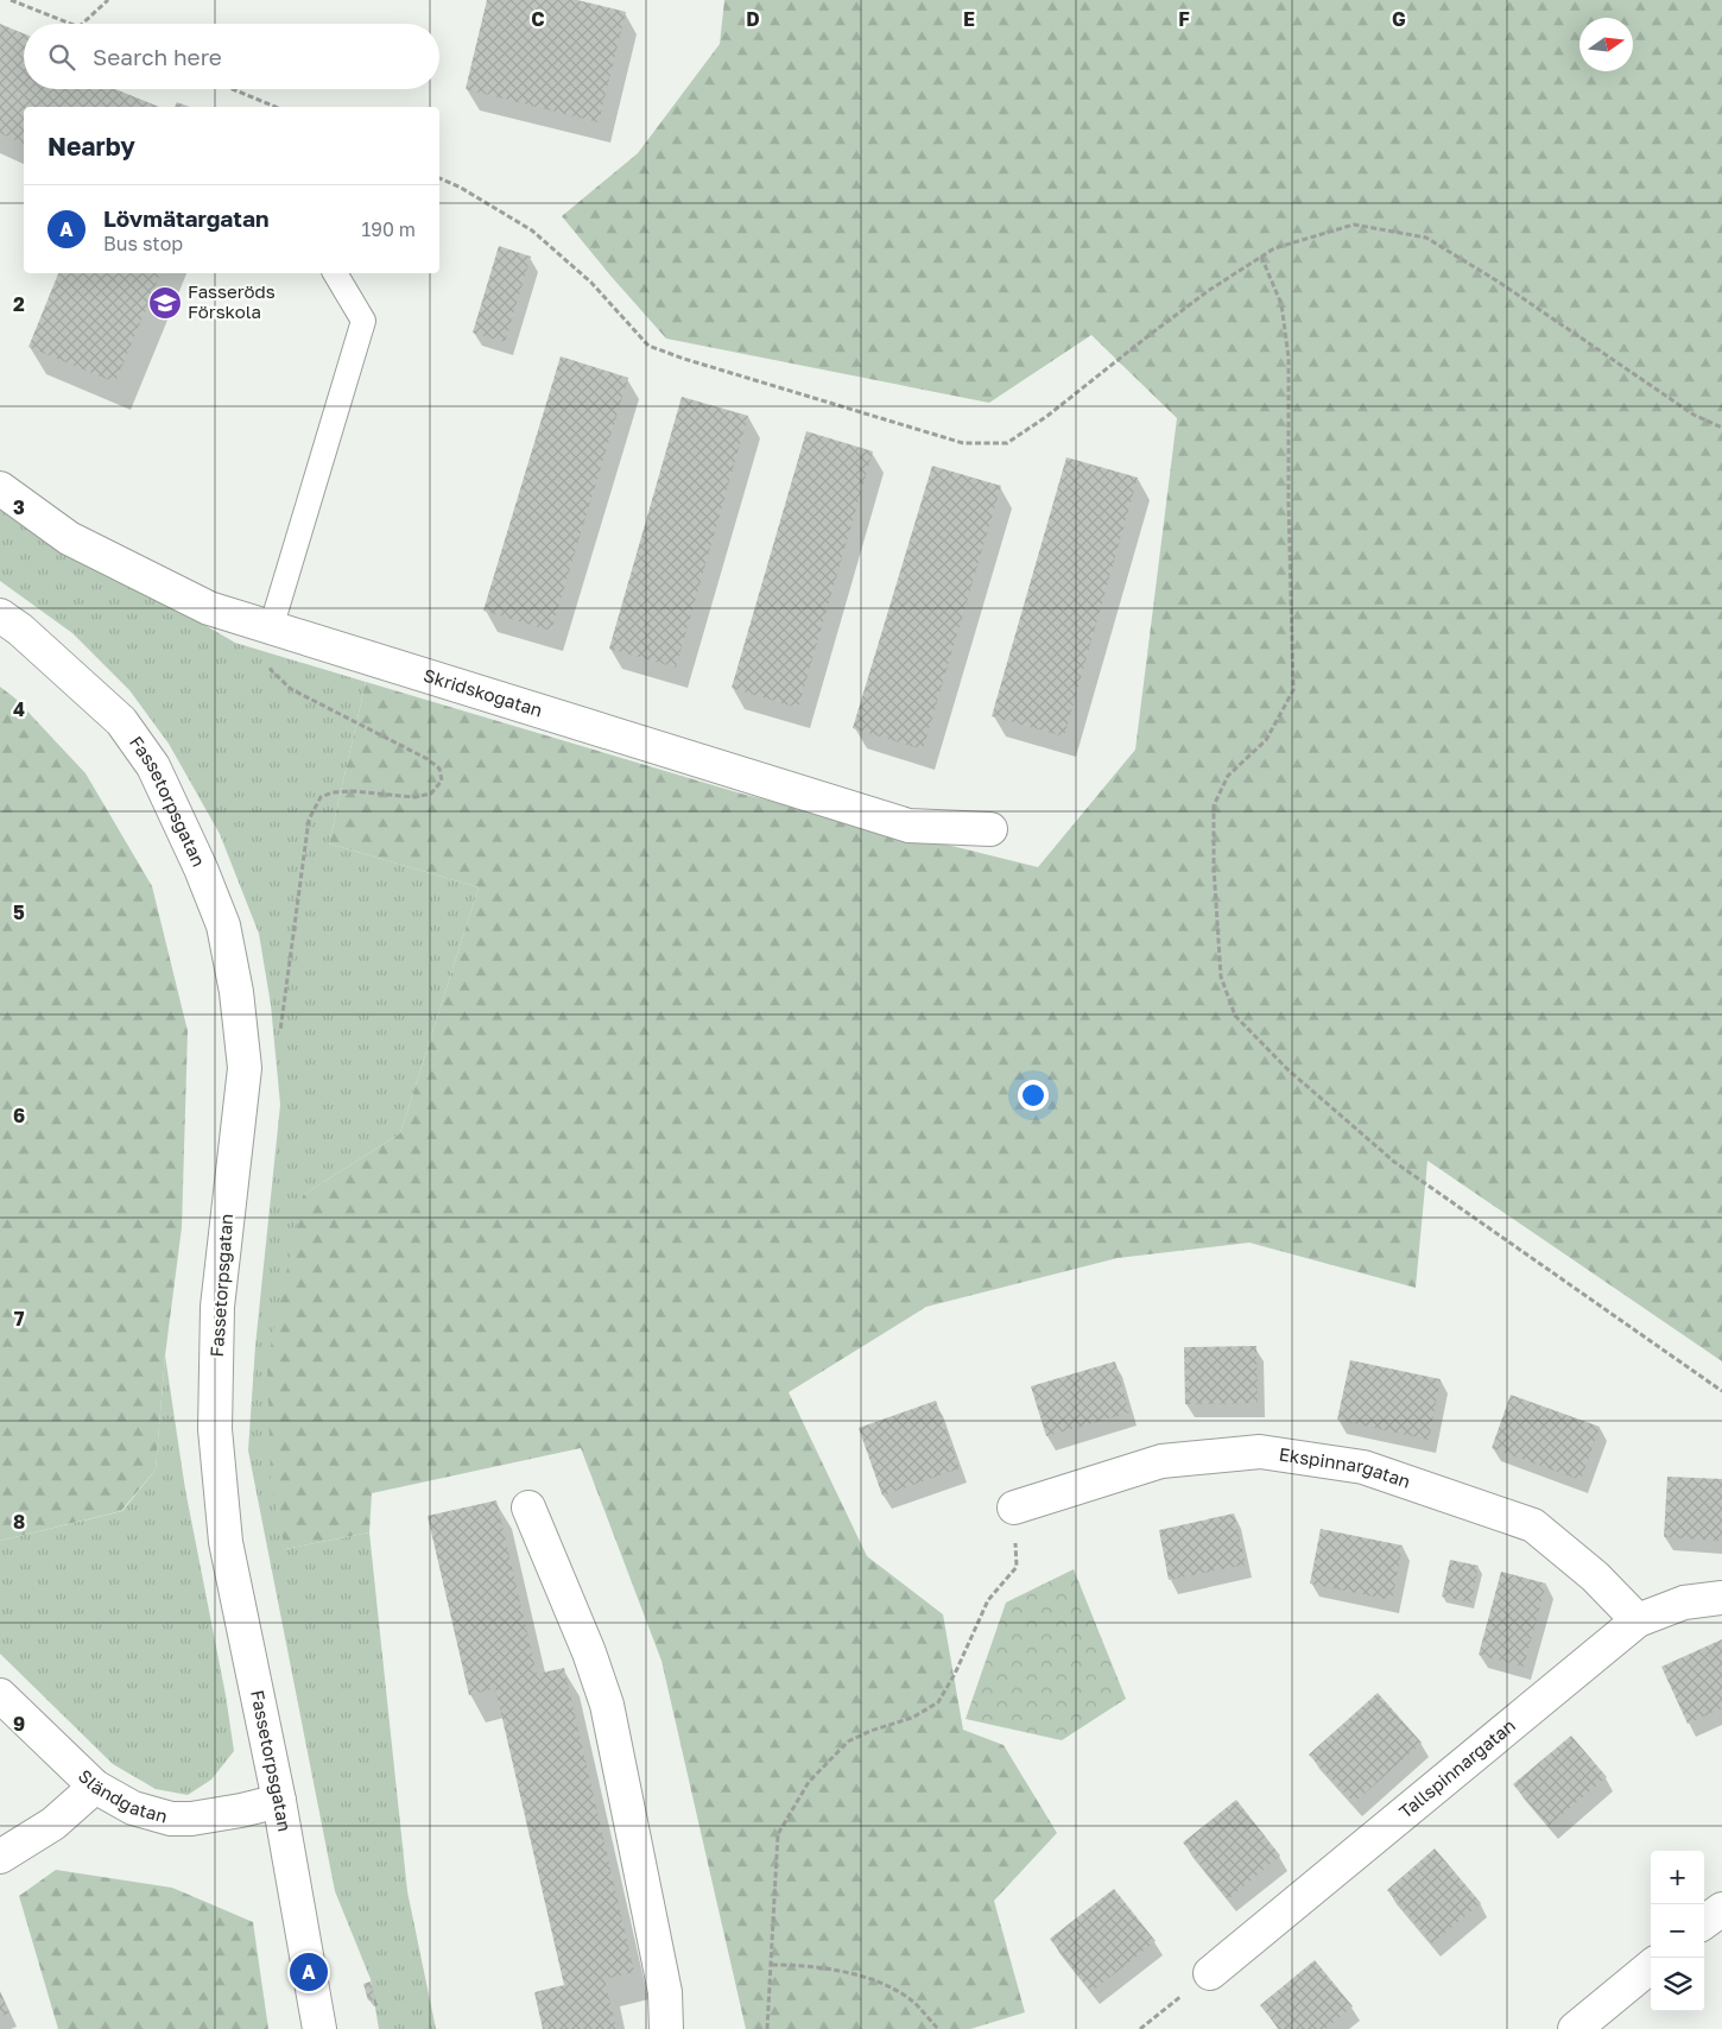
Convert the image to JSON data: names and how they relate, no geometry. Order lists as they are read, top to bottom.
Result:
{
  "streets": {
    "street": [
      "Skridskogatan",
      "Fassetorpsgatan",
      "Ekspinnargatan",
      "Tallspinnargatan",
      "Sländgatan"
    ]
  },
  "crossings": [
    ["Fassetorpsgatan", "Sländgatan"],
    ["Ekspinnargatan", "Tallspinnargatan"]
  ],
  "places": {
    "school or university": ["Fasseröds Förskola"]
  },
  "north": "right",
  "page": {
    "search": "Search here",
    "heading": "Nearby",
    "list": [
      {
        "mark": "A",
        "name": "Lövmätargatan",
        "note": "Bus stop",
        "value": "190 m"
      }
    ],
    "map_buttons": ["+", "−"],
    "pins": "A"
  },
  "grid": {
    "columns": [
      "C",
      "D",
      "E",
      "F",
      "G"
    ],
    "rows": [
      "2",
      "3",
      "4",
      "5",
      "6",
      "7",
      "8",
      "9"
    ]
  }
}
